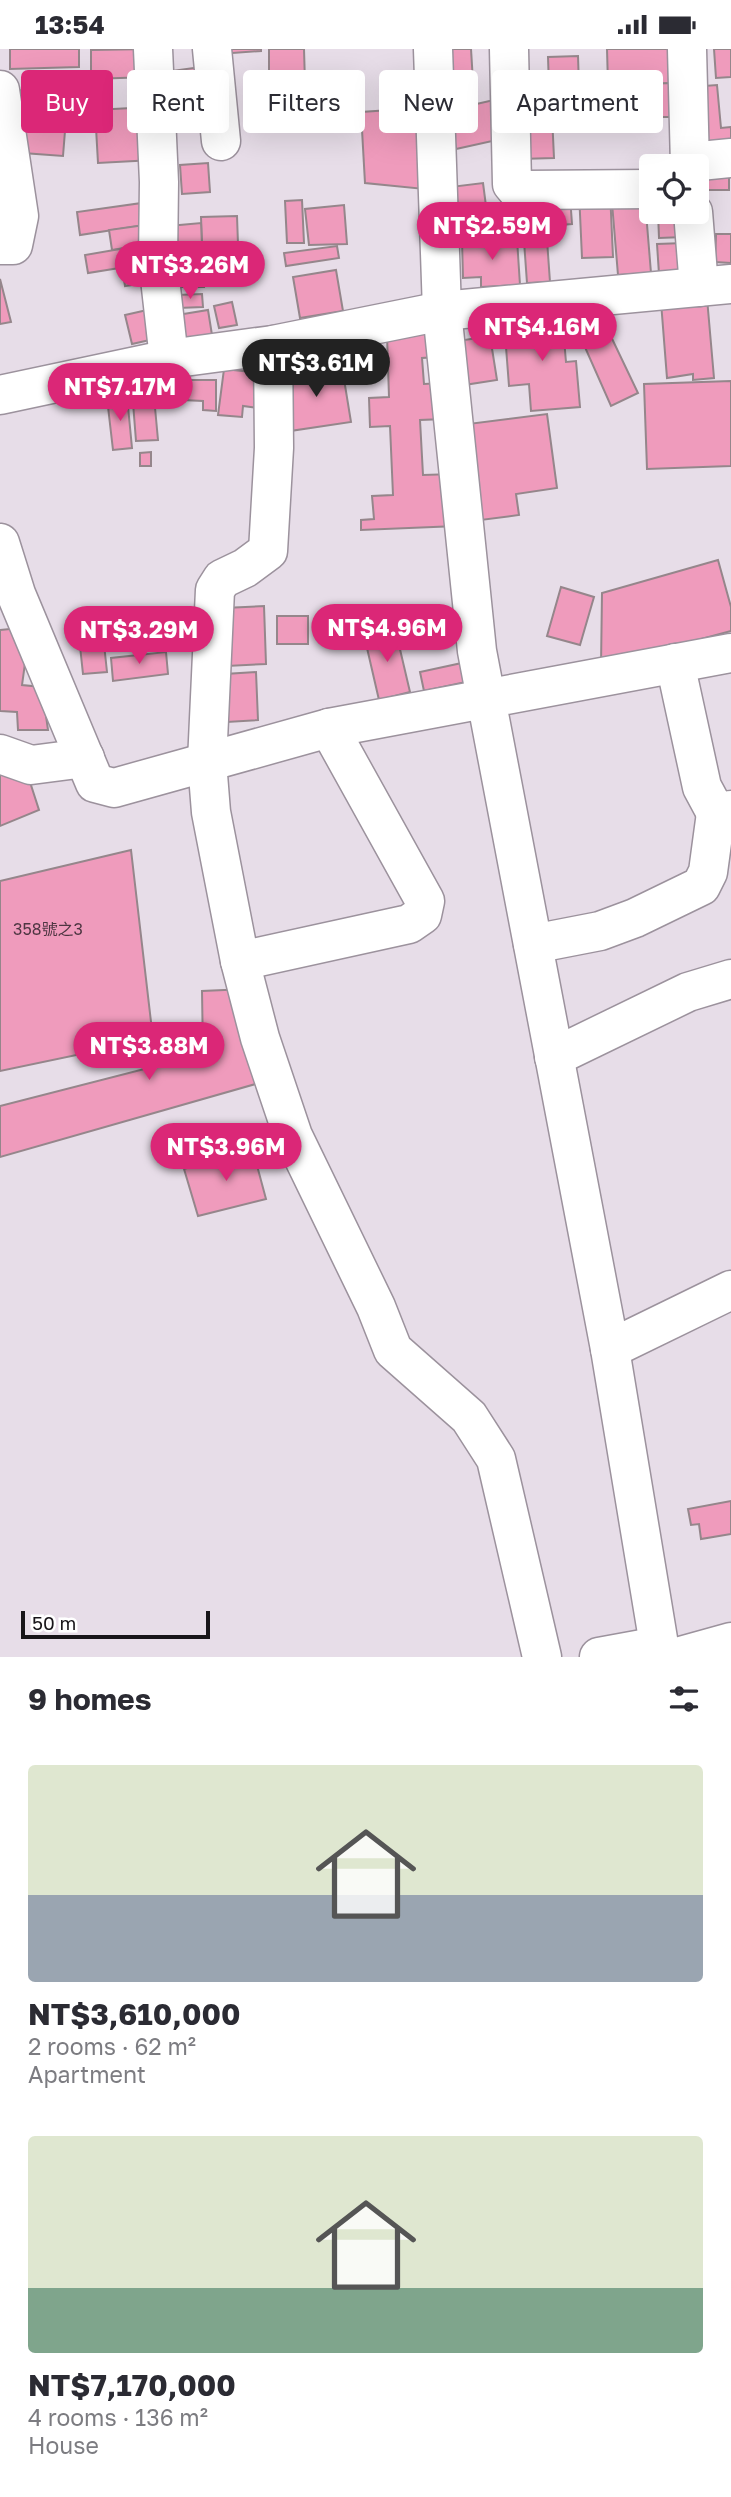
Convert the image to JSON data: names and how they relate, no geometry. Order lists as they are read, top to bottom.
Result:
{
  "house_numbers": ["358號之3"],
  "scale_bar": "50 m",
  "page": {
    "status": "13:54",
    "chip": [
      "Buy",
      "Rent",
      "Filters",
      "New",
      "Apartment"
    ],
    "price": [
      "NT$2.59M",
      "NT$3.26M",
      "NT$4.16M",
      "NT$3.61M",
      "NT$7.17M",
      "NT$4.96M",
      "NT$3.29M",
      "NT$3.88M",
      "NT$3.96M"
    ],
    "scale": "50 m",
    "heading": "9 homes",
    "list": [
      {
        "name": "NT$3,610,000",
        "note": "2 rooms · 62 m² · Apartment"
      },
      {
        "name": "NT$7,170,000",
        "note": "4 rooms · 136 m² · House"
      }
    ]
  }
}
